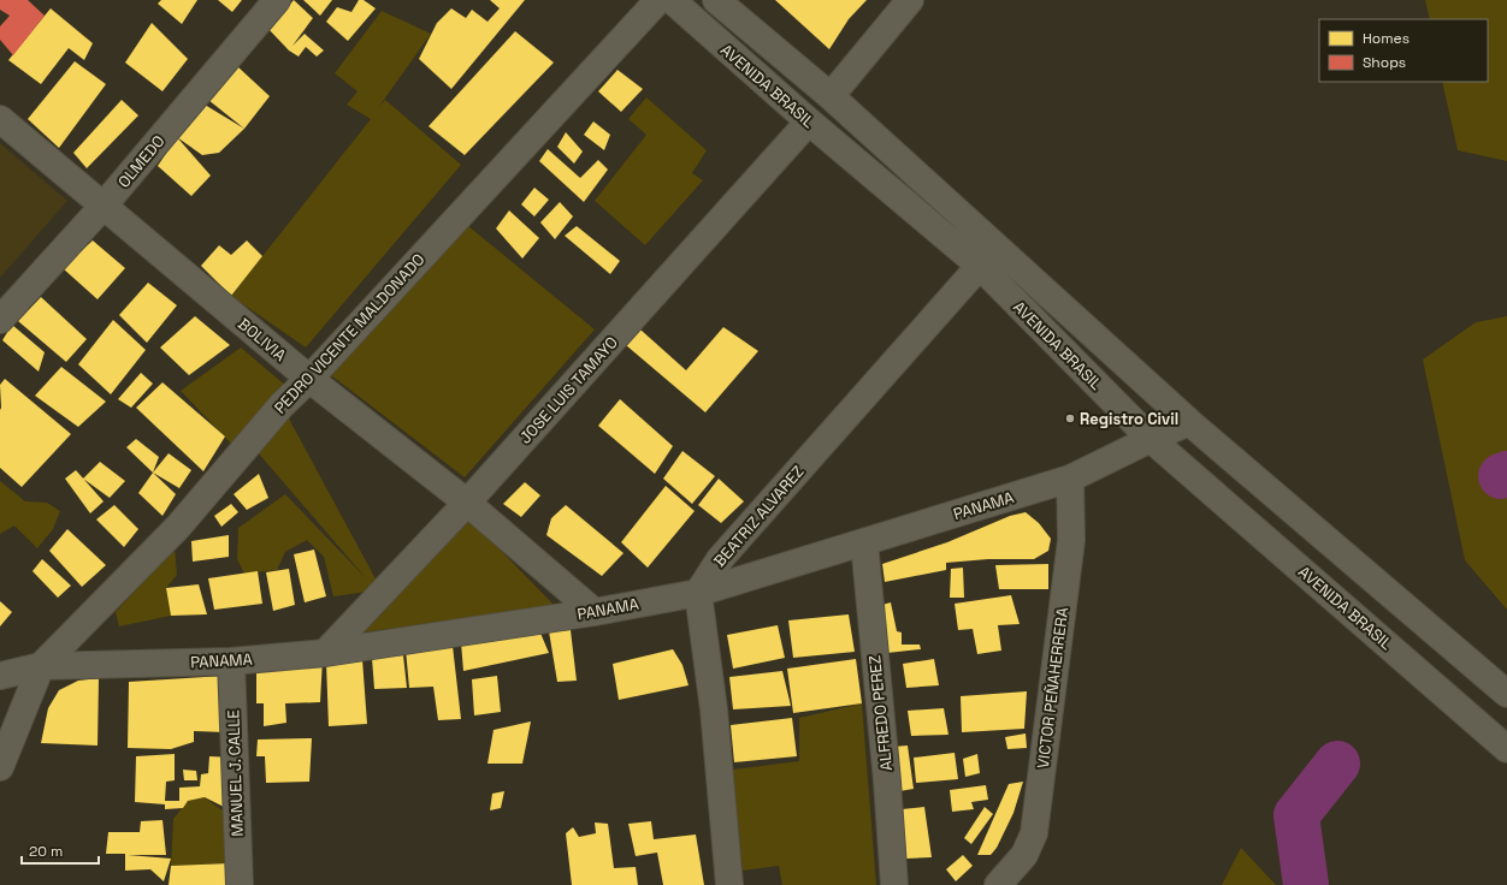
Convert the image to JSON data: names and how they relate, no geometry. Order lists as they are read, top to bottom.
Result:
{
  "streets": {
    "street": [
      "AVENIDA BRASIL",
      "OLMEDO",
      "PEDRO VICENTE MALDONADO",
      "BOLIVIA",
      "JOSE LUIS TAMAYO",
      "PANAMA",
      "BEATRIZ ALVAREZ",
      "VICTOR PEÑAHERRERA",
      "ALFREDO PEREZ",
      "MANUEL J. CALLE"
    ]
  },
  "crossings": [
    ["AVENIDA BRASIL", "JOSE LUIS TAMAYO"],
    ["AVENIDA BRASIL", "PANAMA"],
    ["AVENIDA BRASIL", "BEATRIZ ALVAREZ"],
    ["OLMEDO", "BOLIVIA"],
    ["PEDRO VICENTE MALDONADO", "BOLIVIA"],
    ["PEDRO VICENTE MALDONADO", "PANAMA"],
    ["BOLIVIA", "JOSE LUIS TAMAYO"],
    ["BOLIVIA", "PANAMA"],
    ["JOSE LUIS TAMAYO", "PANAMA"],
    ["PANAMA", "BEATRIZ ALVAREZ"],
    ["PANAMA", "VICTOR PEÑAHERRERA"],
    ["PANAMA", "ALFREDO PEREZ"],
    ["PANAMA", "MANUEL J. CALLE"]
  ],
  "places": ["Registro Civil"],
  "legend": ["Homes", "Shops"],
  "scale_bar": "20 m"
}
